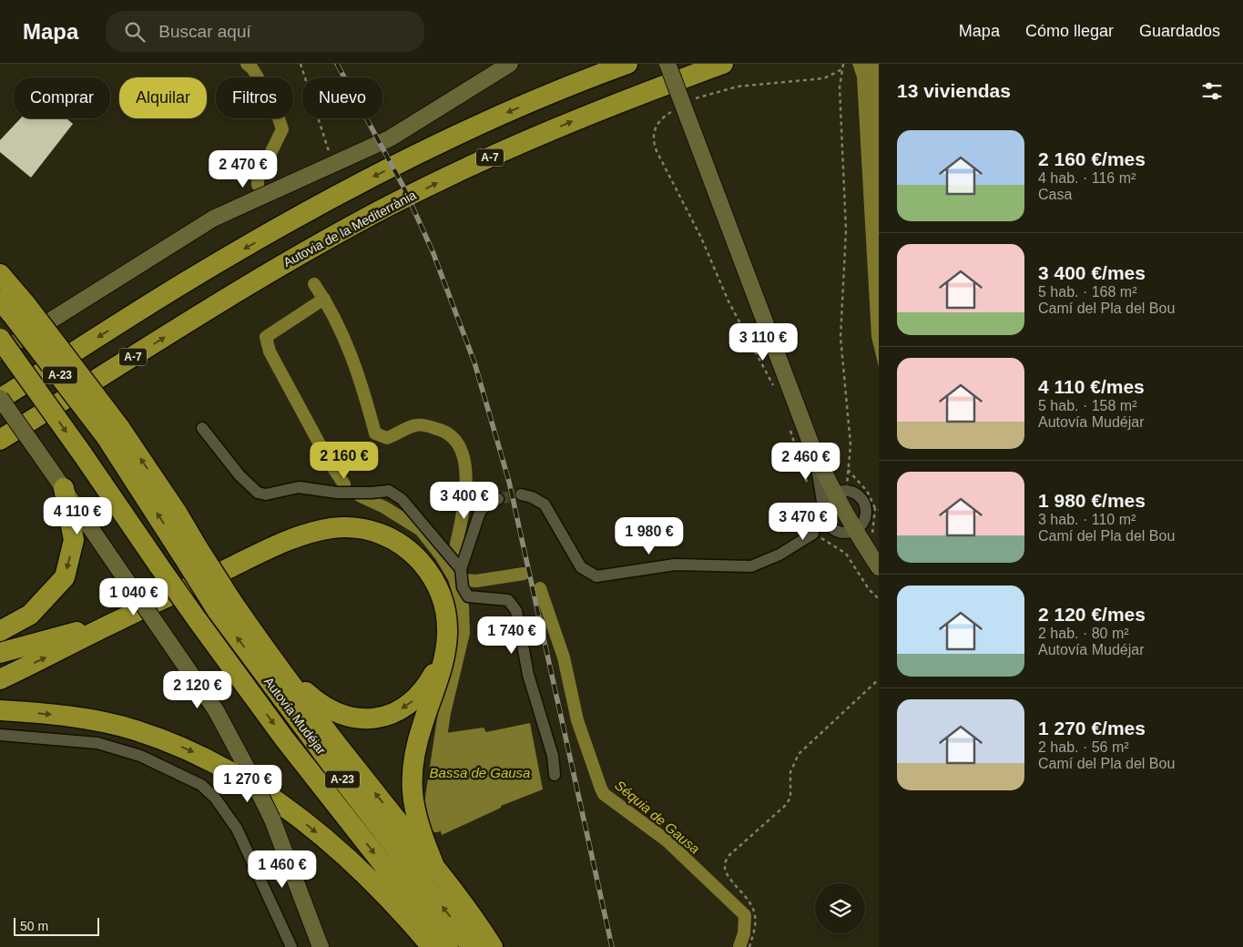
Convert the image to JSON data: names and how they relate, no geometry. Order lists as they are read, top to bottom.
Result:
{
  "streets": {
    "highway": [
      "A-7",
      "Autovia de la Mediterrània",
      "A-23",
      "Autovía Mudéjar"
    ]
  },
  "water": ["Bassa de Gausa", "Séquia de Gausa"],
  "scale_bar": "50 m",
  "page": {
    "header": "Mapa",
    "search": "Buscar aquí",
    "nav": ["Mapa", "Cómo llegar", "Guardados"],
    "heading": "13 viviendas",
    "chip": [
      "Comprar",
      "Alquilar",
      "Filtros",
      "Nuevo"
    ],
    "list": [
      {
        "name": "2 160 €/mes",
        "note": "4 hab. · 116 m² · Casa"
      },
      {
        "name": "3 400 €/mes",
        "note": "5 hab. · 168 m² · Camí del Pla del Bou"
      },
      {
        "name": "4 110 €/mes",
        "note": "5 hab. · 158 m² · Autovía Mudéjar"
      },
      {
        "name": "1 980 €/mes",
        "note": "3 hab. · 110 m² · Camí del Pla del Bou"
      },
      {
        "name": "2 120 €/mes",
        "note": "2 hab. · 80 m² · Autovía Mudéjar"
      },
      {
        "name": "1 270 €/mes",
        "note": "2 hab. · 56 m² · Camí del Pla del Bou"
      }
    ],
    "price": [
      "2 470 €",
      "3 110 €",
      "2 160 €",
      "2 460 €",
      "3 400 €",
      "4 110 €",
      "3 470 €",
      "1 980 €",
      "1 040 €",
      "1 740 €",
      "2 120 €",
      "1 270 €",
      "1 460 €"
    ],
    "scale": "50 m"
  }
}
